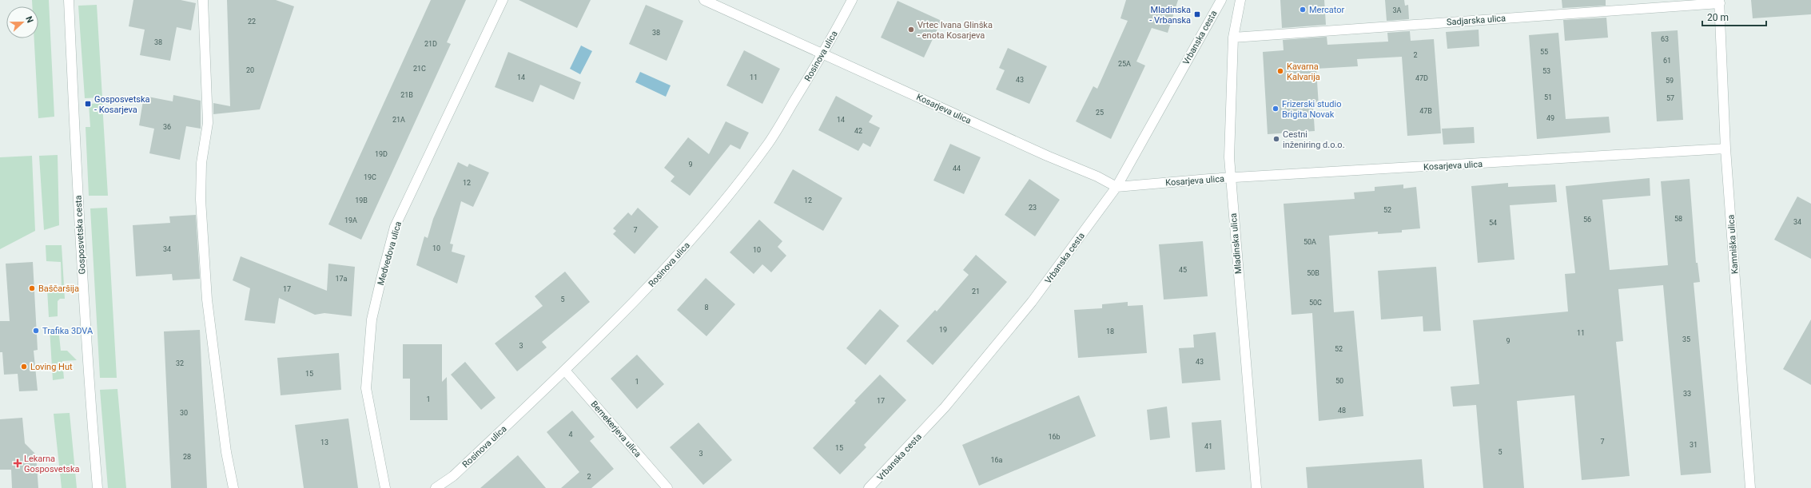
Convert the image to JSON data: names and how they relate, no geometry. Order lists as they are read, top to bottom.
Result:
{
  "streets": {
    "street": [
      "Sadjarska ulica",
      "Vrbanska cesta",
      "Rosinova ulica",
      "Kosarjeva ulica",
      "Gosposvetska cesta",
      "Mladinska ulica",
      "Kamniška ulica",
      "Medvedova ulica",
      "Bernekerjeva ulica"
    ]
  },
  "crossings": [
    ["Sadjarska ulica", "Mladinska ulica"],
    ["Sadjarska ulica", "Kamniška ulica"],
    ["Vrbanska cesta", "Kosarjeva ulica"],
    ["Rosinova ulica", "Kosarjeva ulica"],
    ["Rosinova ulica", "Bernekerjeva ulica"],
    ["Kosarjeva ulica", "Mladinska ulica"],
    ["Kosarjeva ulica", "Kamniška ulica"]
  ],
  "places": {
    "other": [
      "Mercator",
      "Vrtec Ivana Glinška - enota Kosarjeva",
      "Kavarna Kalvarija",
      "Frizerski studio Brigita Novak",
      "Cestni inženiring d.o.o.",
      "Baščaršija",
      "Trafika 3DVA",
      "Loving Hut"
    ],
    "transit": ["Mladinska - Vrbanska", "Gosposvetska - Kosarjeva"],
    "health": ["Lekarna Gosposvetska"]
  },
  "house_numbers": [
    "3A",
    "22",
    "38",
    "63",
    "38",
    "21D",
    "55",
    "2",
    "61",
    "25A",
    "21C",
    "20",
    "53",
    "14",
    "11",
    "47D",
    "43",
    "59",
    "21B",
    "51",
    "57",
    "47B",
    "25",
    "49",
    "21A",
    "14",
    "36",
    "42",
    "19D",
    "9",
    "44",
    "19C",
    "12",
    "19B",
    "12",
    "23",
    "52",
    "58",
    "56",
    "19A",
    "34",
    "54",
    "7",
    "50A",
    "10",
    "34",
    "10",
    "45",
    "50B",
    "17a",
    "17",
    "21",
    "5",
    "50C",
    "8",
    "19",
    "18",
    "11",
    "35",
    "9",
    "3",
    "52",
    "43",
    "32",
    "15",
    "50",
    "1",
    "33",
    "1",
    "17",
    "48",
    "30",
    "4",
    "16b",
    "7",
    "13",
    "31",
    "41",
    "15",
    "5",
    "3",
    "28",
    "16a",
    "2"
  ],
  "scale_bar": "20 m",
  "north": "right"
}
